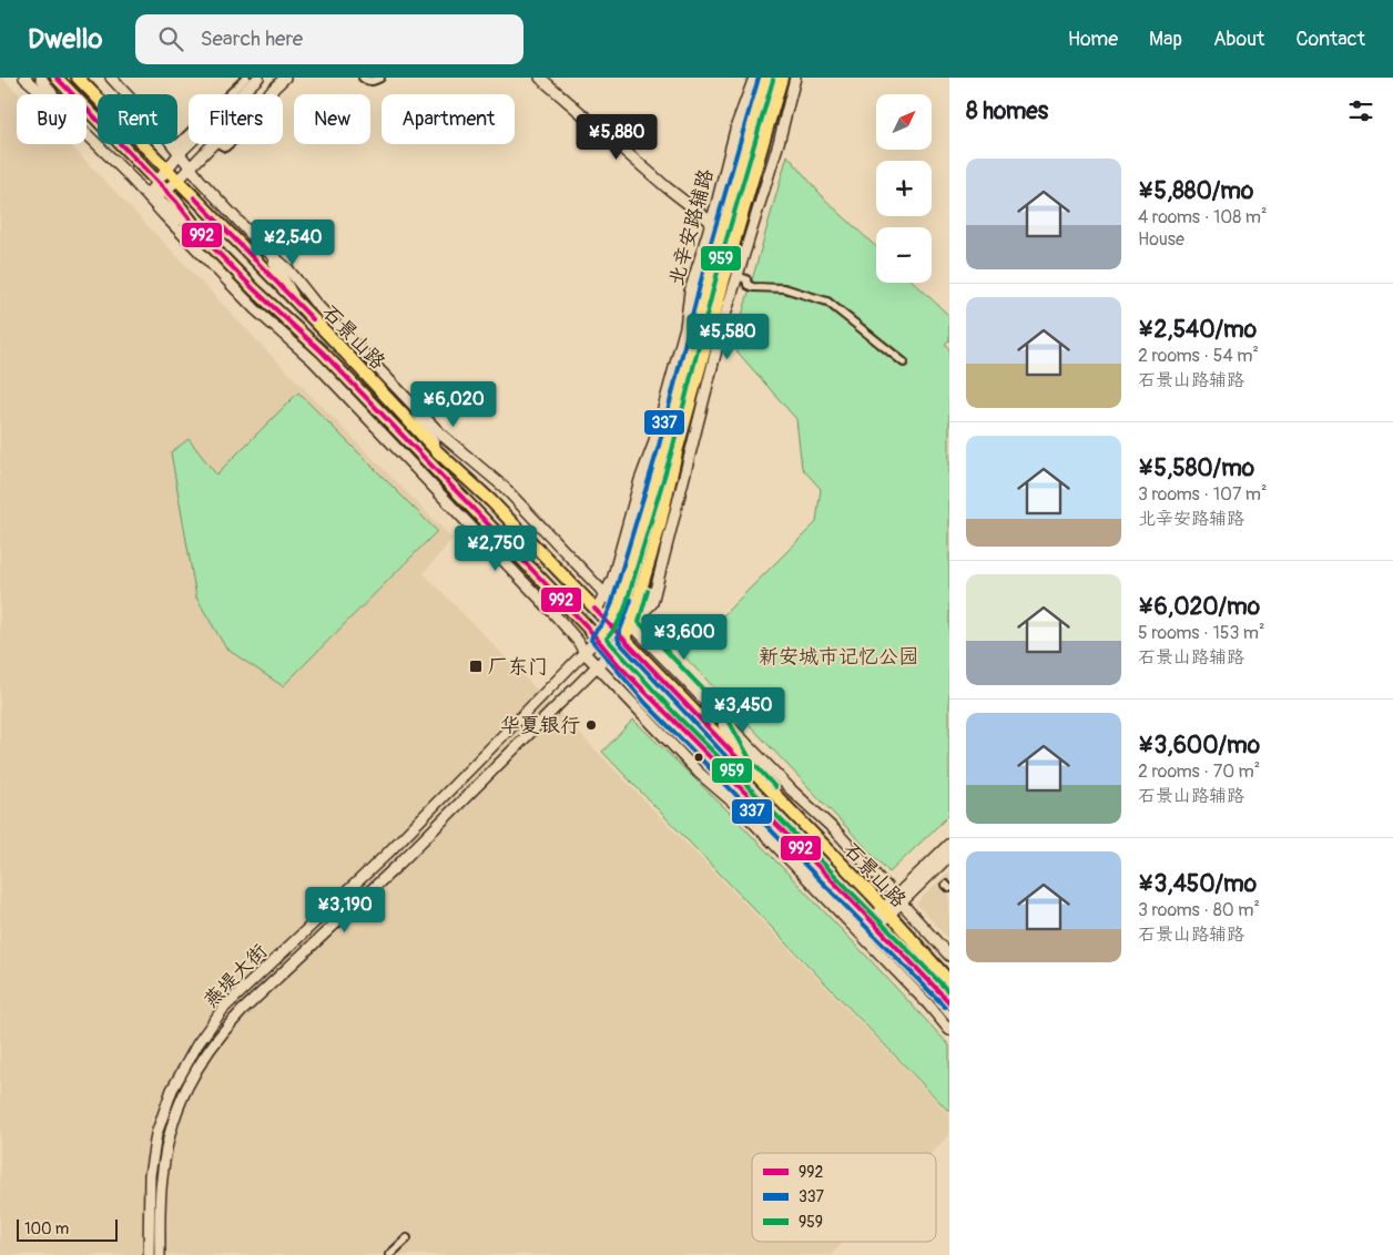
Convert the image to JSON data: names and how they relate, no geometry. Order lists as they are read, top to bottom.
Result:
{
  "streets": {
    "main road": ["石景山路"],
    "street": ["北辛安路辅路", "燕堤大街"]
  },
  "crossings": [
    ["北辛安路辅路", "石景山路"],
    ["石景山路", "燕堤大街"]
  ],
  "parks": ["新安城市记忆公园"],
  "places": {
    "transit": ["厂东门"],
    "other": ["华夏银行"]
  },
  "lines": ["transit line 992", "transit line 337", "transit line 959"],
  "legend": ["992", "337", "959"],
  "scale_bar": "100 m",
  "north": "top right",
  "page": {
    "header": "Dwello",
    "search": "Search here",
    "nav": [
      "Home",
      "Map",
      "About",
      "Contact"
    ],
    "heading": "8 homes",
    "map_buttons": ["+", "−"],
    "chip": [
      "Buy",
      "Rent",
      "Filters",
      "New",
      "Apartment"
    ],
    "price": [
      "¥5,880",
      "¥2,540",
      "¥5,580",
      "¥6,020",
      "¥2,750",
      "¥3,600",
      "¥3,450",
      "¥3,190"
    ],
    "list": [
      {
        "name": "¥5,880/mo",
        "note": "4 rooms · 108 m² · House"
      },
      {
        "name": "¥2,540/mo",
        "note": "2 rooms · 54 m² · 石景山路辅路"
      },
      {
        "name": "¥5,580/mo",
        "note": "3 rooms · 107 m² · 北辛安路辅路"
      },
      {
        "name": "¥6,020/mo",
        "note": "5 rooms · 153 m² · 石景山路辅路"
      },
      {
        "name": "¥3,600/mo",
        "note": "2 rooms · 70 m² · 石景山路辅路"
      },
      {
        "name": "¥3,450/mo",
        "note": "3 rooms · 80 m² · 石景山路辅路"
      }
    ],
    "scale": "100 m"
  }
}
